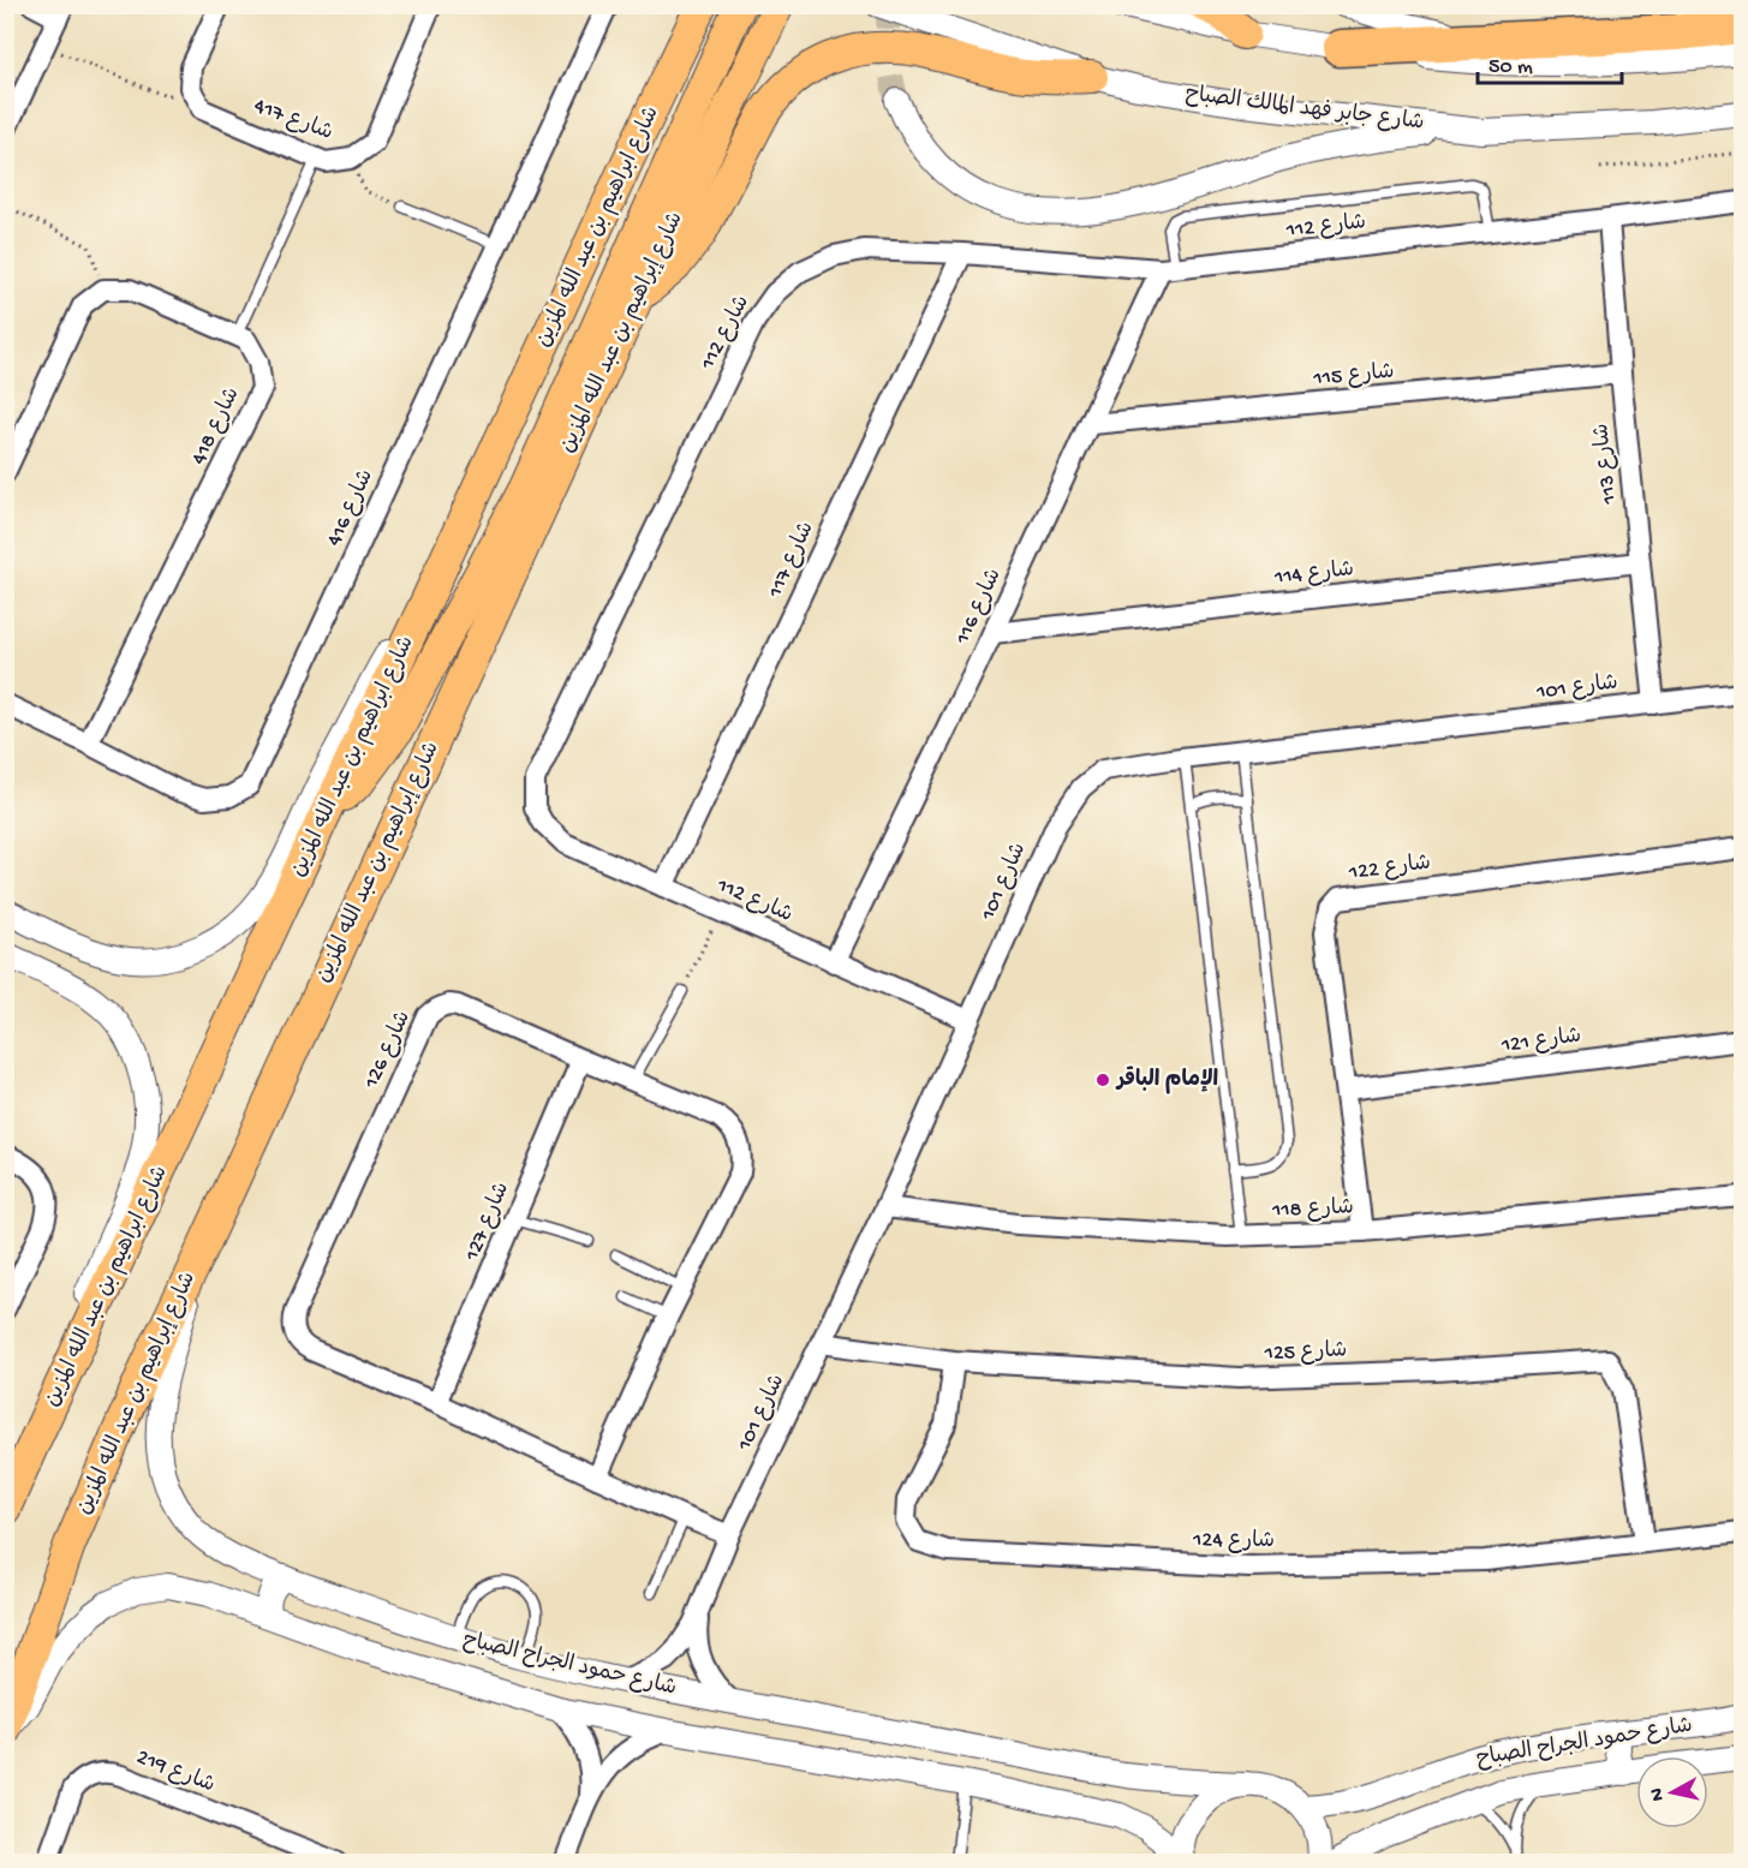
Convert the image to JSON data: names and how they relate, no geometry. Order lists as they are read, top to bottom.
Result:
{
  "streets": {
    "main road": ["شارع ابراهيم بن عبد الله المزين", "شارع إبراهيم بن عبد الله المزين"],
    "street": [
      "شارع جابر فهد المالك الصباح",
      "شارع 417",
      "شارع 112",
      "شارع 115",
      "شارع 418",
      "شارع 113",
      "شارع 416",
      "شارع 117",
      "شارع 114",
      "شارع 116",
      "شارع 101",
      "شارع 122",
      "شارع 121",
      "شارع 126",
      "شارع 118",
      "شارع 127",
      "شارع 125",
      "شارع 124",
      "شارع حمود الجراح الصباح",
      "شارع 219"
    ]
  },
  "crossings": [
    ["شارع 112", "شارع 113"],
    ["شارع 112", "شارع 117"],
    ["شارع 112", "شارع 116"],
    ["شارع 112", "شارع 101"],
    ["شارع إبراهيم بن عبد الله المزين", "شارع حمود الجراح الصباح"],
    ["شارع 115", "شارع 113"],
    ["شارع 115", "شارع 116"],
    ["شارع 418", "شارع 416"],
    ["شارع 113", "شارع 114"],
    ["شارع 113", "شارع 101"],
    ["شارع 114", "شارع 116"],
    ["شارع 101", "شارع 126"],
    ["شارع 101", "شارع 118"],
    ["شارع 101", "شارع 125"],
    ["شارع 101", "شارع حمود الجراح الصباح"],
    ["شارع 122", "شارع 121"],
    ["شارع 122", "شارع 118"],
    ["شارع 126", "شارع 127"],
    ["شارع 125", "شارع 124"]
  ],
  "places": ["الإمام الباقر"],
  "scale_bar": "50 m",
  "north": "left"
}
